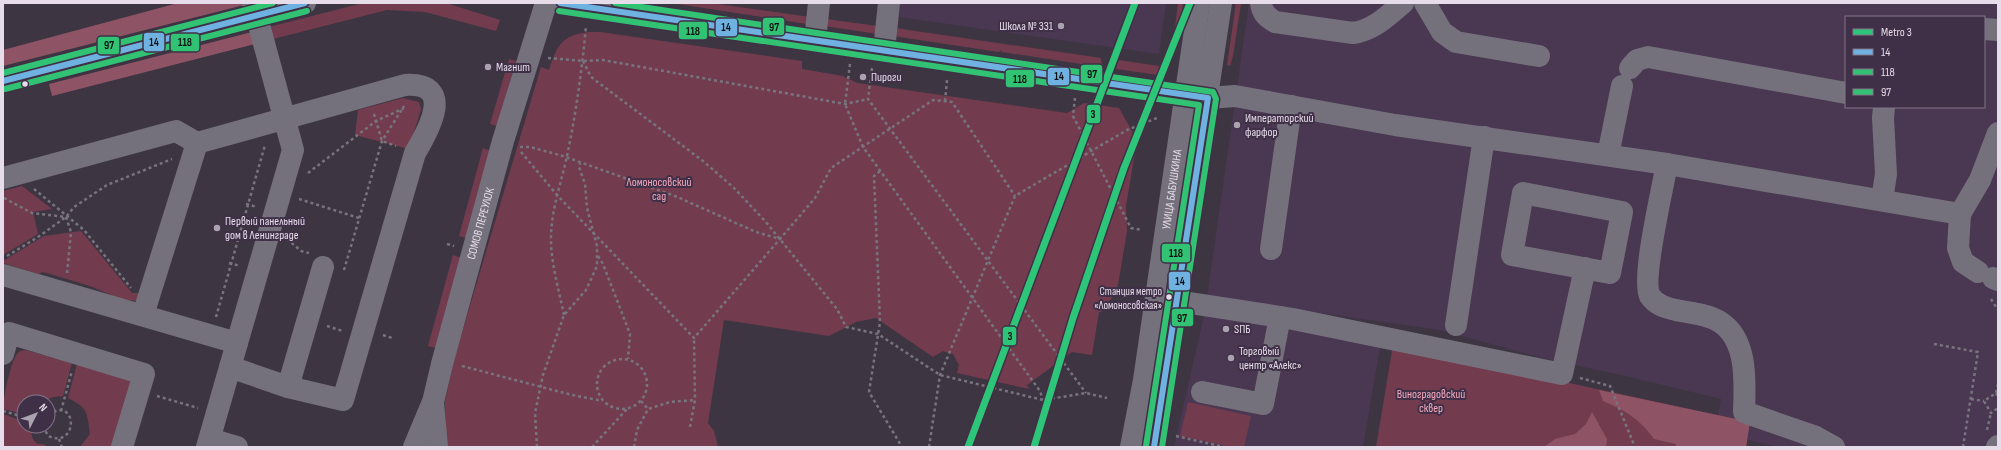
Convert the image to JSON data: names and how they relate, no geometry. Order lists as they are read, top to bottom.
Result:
{
  "streets": {
    "street": ["УЛИЦА БАБУШКИНА", "СОМОВ ПЕРЕУЛОК"]
  },
  "parks": ["Ломоносовский сад", "Виноградовский сквер"],
  "places": [
    "Школа № 331",
    "Магнит",
    "Пироги",
    "Императорский фарфор",
    "Первый панельный дом в Ленинграде",
    "Станция метро «Ломоносовская»",
    "SПБ",
    "Торговый центр «Алекс»"
  ],
  "lines": [
    "metro line 3",
    "transit line 14",
    "transit line 97",
    "transit line 118"
  ],
  "legend": [
    "Metro 3",
    "14",
    "118",
    "97"
  ],
  "north": "top right"
}
